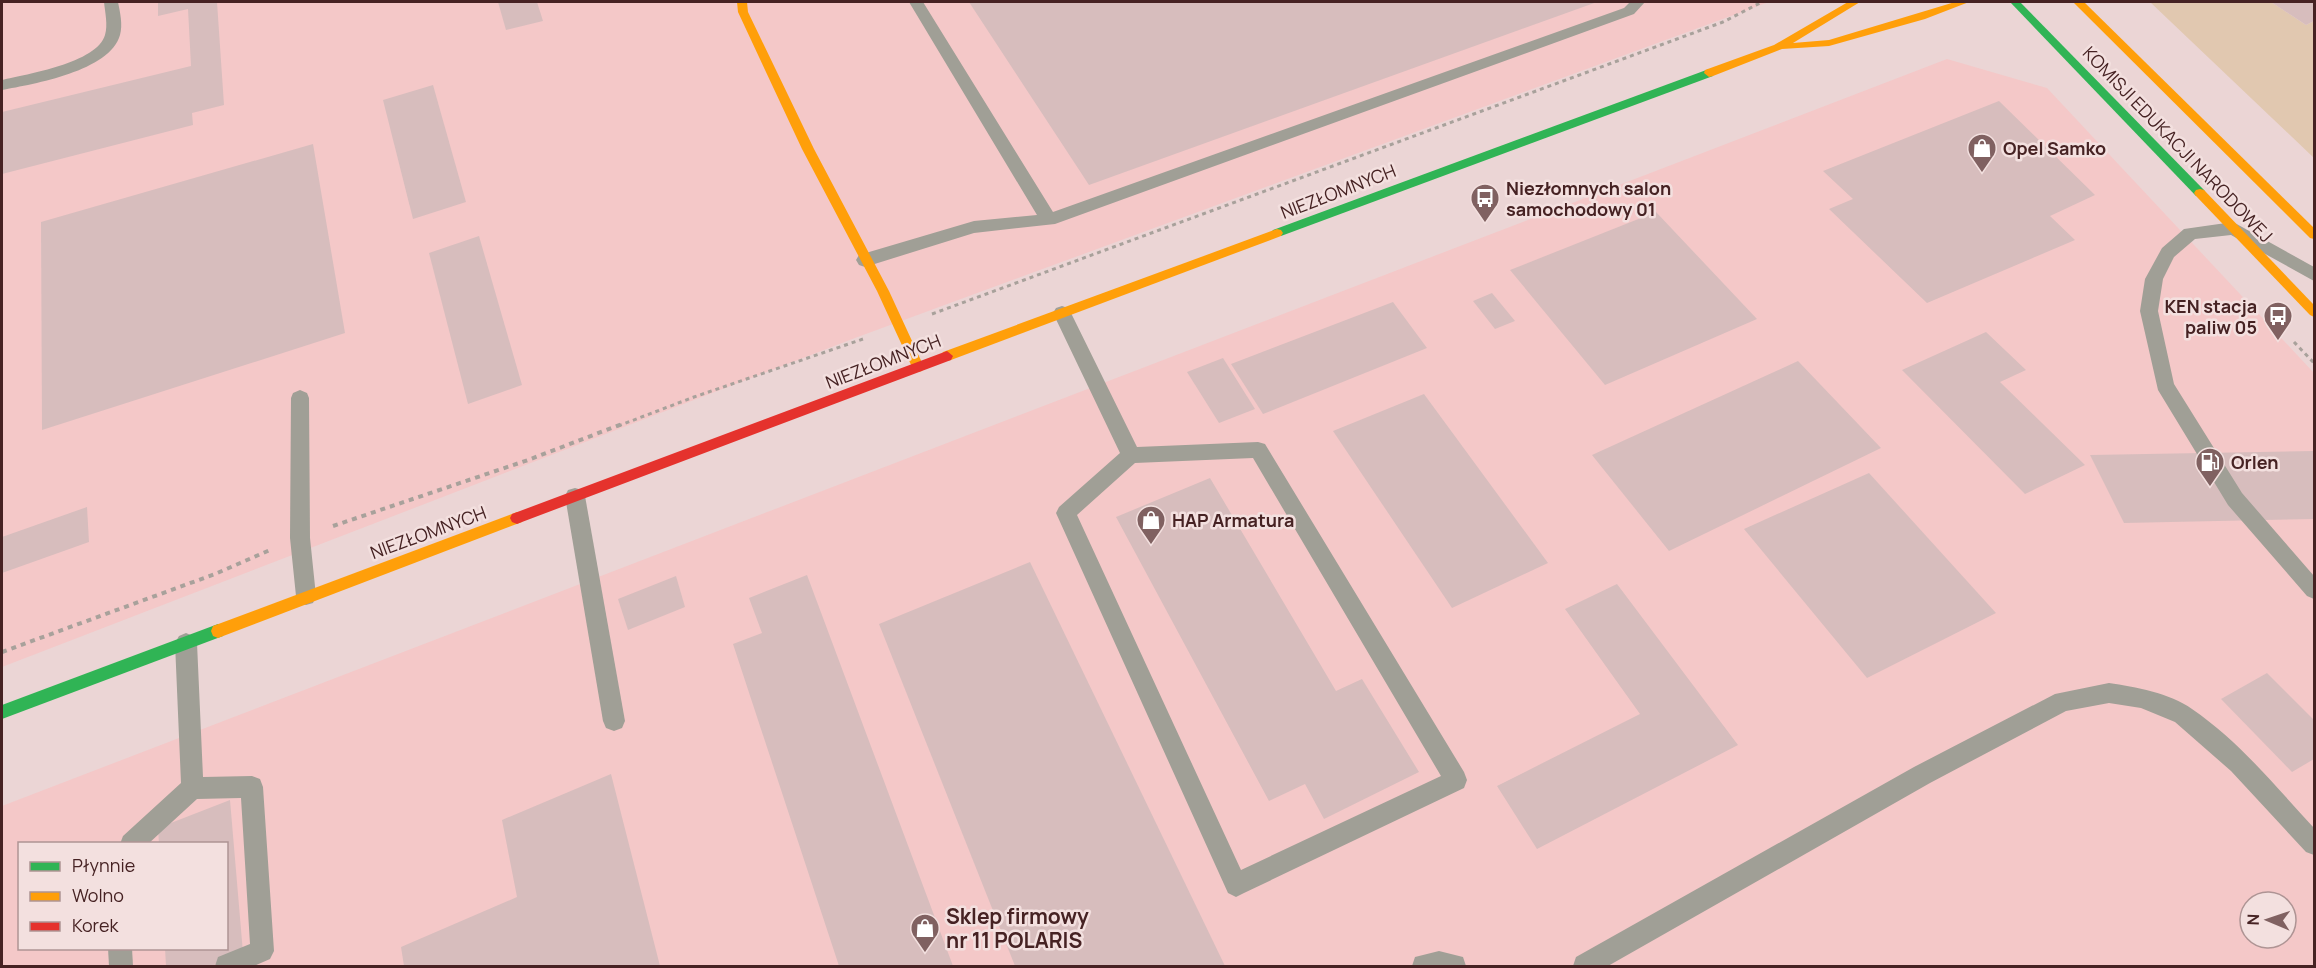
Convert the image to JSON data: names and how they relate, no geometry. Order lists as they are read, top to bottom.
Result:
{
  "streets": {
    "street": ["KOMISJI EDUKACJI NARODOWEJ", "NIEZŁOMNYCH"]
  },
  "places": {
    "shop": ["Opel Samko", "HAP Armatura", "Sklep firmowy nr 11 POLARIS"],
    "bus stop": ["Niezłomnych salon samochodowy 01", "KEN stacja paliw 05"],
    "fuel station": ["Orlen"]
  },
  "legend": ["Płynnie", "Wolno", "Korek"],
  "north": "left"
}
